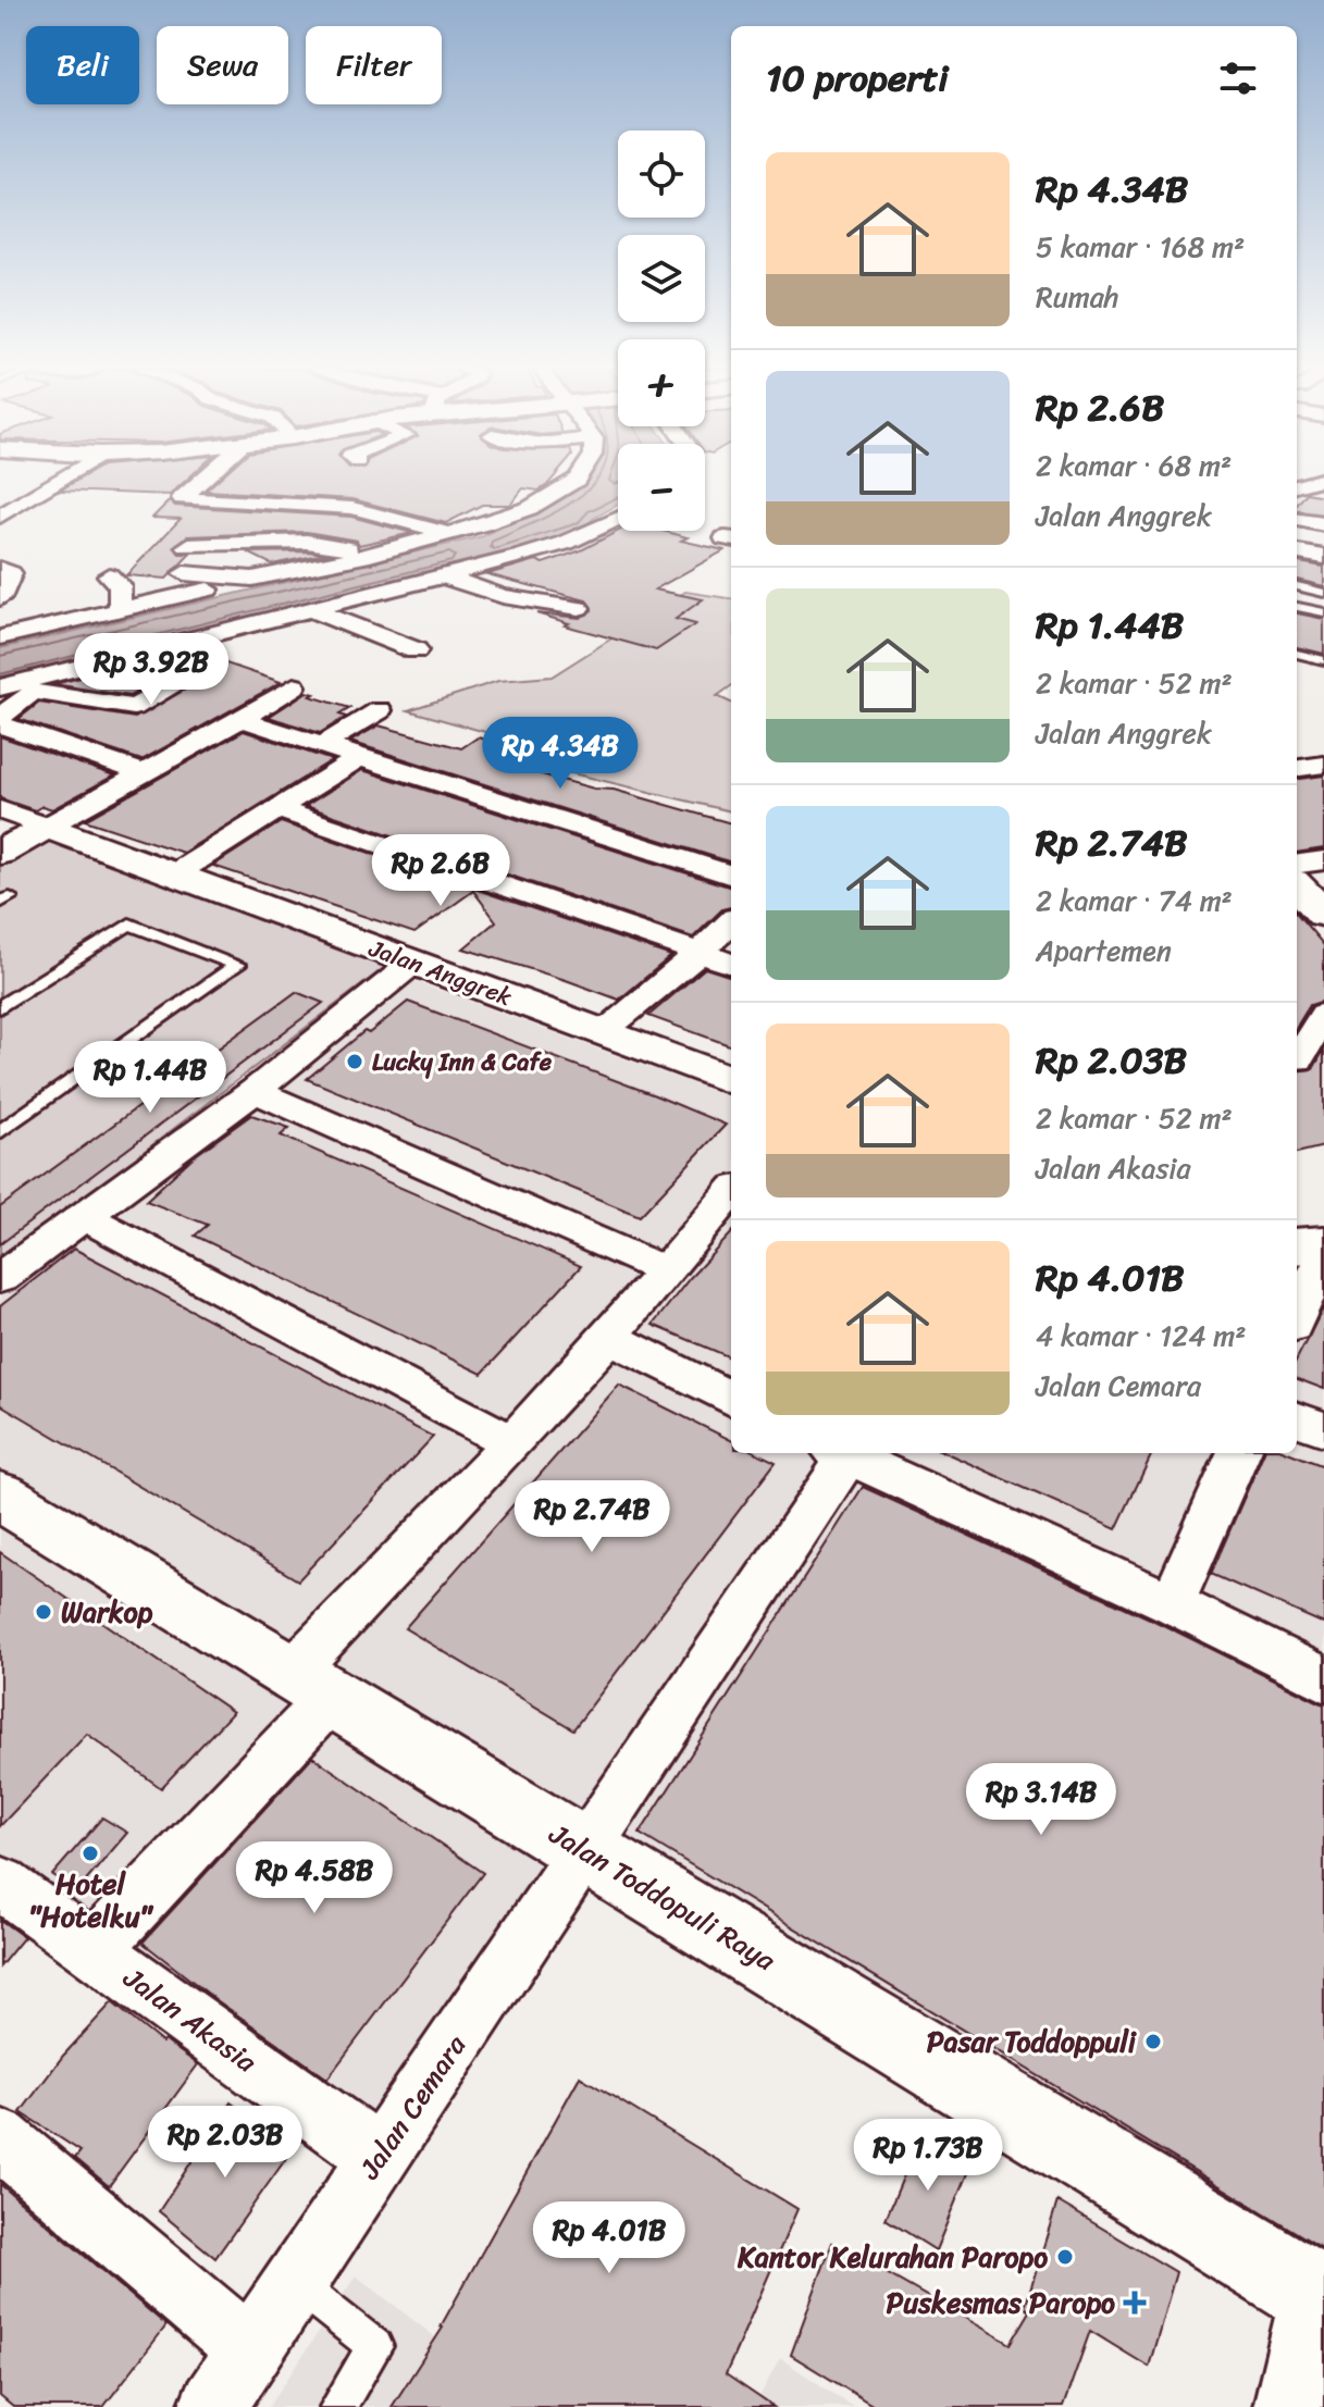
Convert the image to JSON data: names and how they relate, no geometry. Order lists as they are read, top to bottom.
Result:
{
  "streets": {
    "street": [
      "Jalan Anggrek",
      "Jalan Toddopuli Raya",
      "Jalan Akasia",
      "Jalan Cemara"
    ]
  },
  "crossings": [
    ["Jalan Toddopuli Raya", "Jalan Cemara"],
    ["Jalan Akasia", "Jalan Cemara"]
  ],
  "places": {
    "other": [
      "Lucky Inn & Cafe",
      "Warkop",
      "Hotel \"Hotelku\"",
      "Pasar Toddoppuli",
      "Kantor Kelurahan Paropo"
    ],
    "health": ["Puskesmas Paropo"]
  },
  "page": {
    "chip": ["Beli", "Sewa", "Filter"],
    "heading": "10 properti",
    "map_buttons": ["+", "−"],
    "list": [
      {
        "name": "Rp 4.34B",
        "note": "5 kamar · 168 m² · Rumah"
      },
      {
        "name": "Rp 2.6B",
        "note": "2 kamar · 68 m² · Jalan Anggrek"
      },
      {
        "name": "Rp 1.44B",
        "note": "2 kamar · 52 m² · Jalan Anggrek"
      },
      {
        "name": "Rp 2.74B",
        "note": "2 kamar · 74 m² · Apartemen"
      },
      {
        "name": "Rp 2.03B",
        "note": "2 kamar · 52 m² · Jalan Akasia"
      },
      {
        "name": "Rp 4.01B",
        "note": "4 kamar · 124 m² · Jalan Cemara"
      }
    ],
    "price": [
      "Rp 3.92B",
      "Rp 4.34B",
      "Rp 2.6B",
      "Rp 1.44B",
      "Rp 2.74B",
      "Rp 3.14B",
      "Rp 4.58B",
      "Rp 2.03B",
      "Rp 1.73B",
      "Rp 4.01B"
    ]
  }
}
